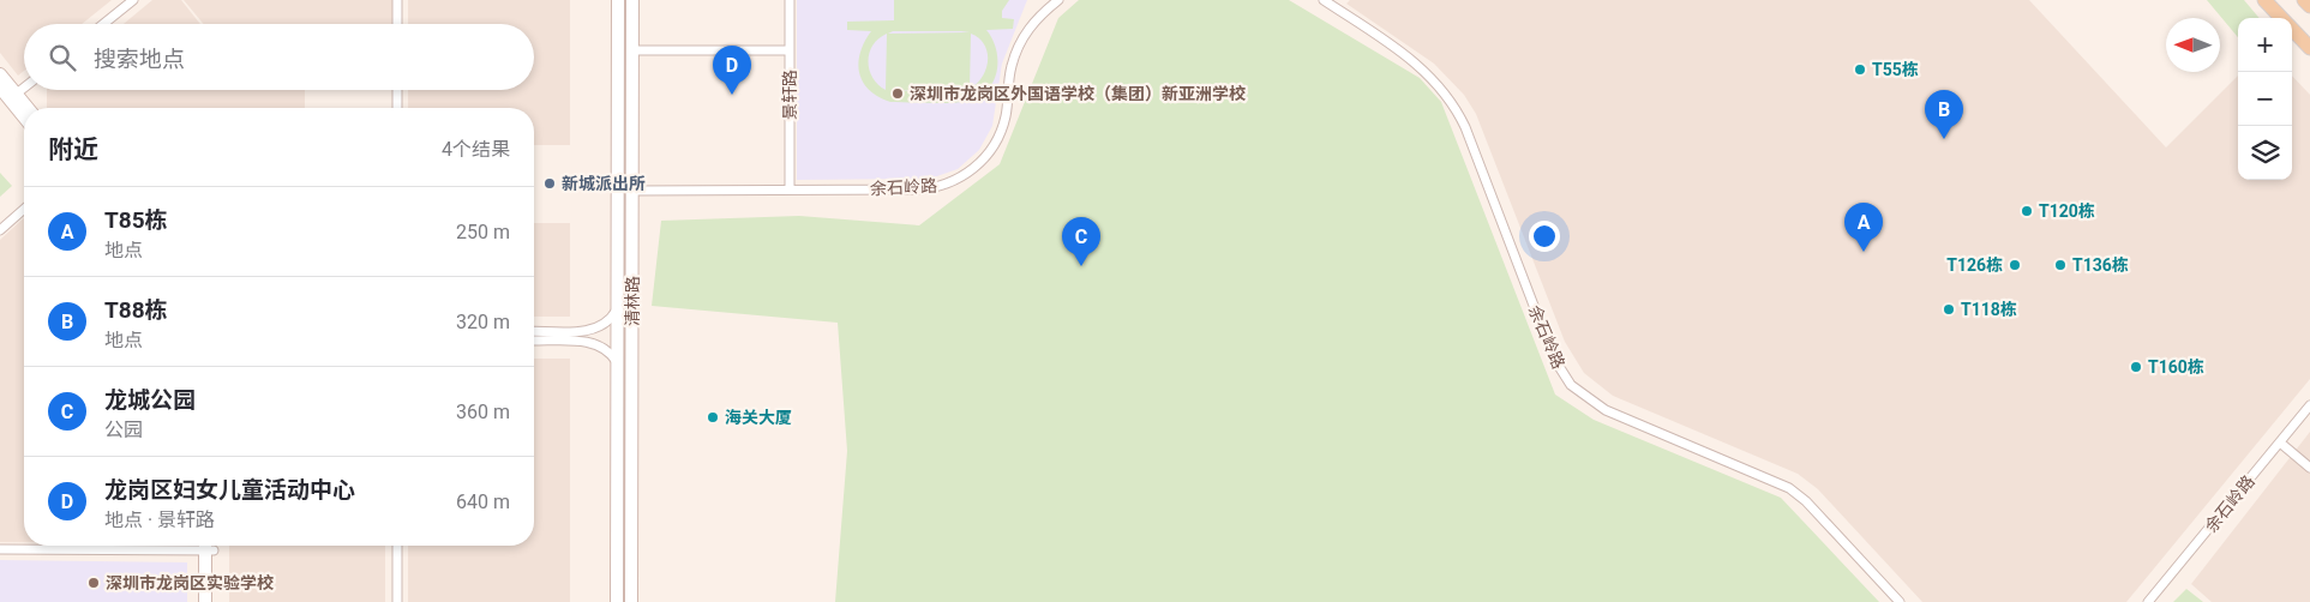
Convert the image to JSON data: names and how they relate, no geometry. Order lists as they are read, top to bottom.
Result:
{
  "streets": {
    "main road": ["清林路"],
    "street": ["景轩路", "余石岭路"]
  },
  "crossings": [
    ["景轩路", "余石岭路"],
    ["余石岭路", "清林路"]
  ],
  "places": [
    "T55栋",
    "深圳市龙岗区外国语学校（集团）新亚洲学校",
    "新城派出所",
    "T120栋",
    "T126栋",
    "T136栋",
    "T118栋",
    "T160栋",
    "海关大厦",
    "深圳市龙岗区实验学校"
  ],
  "north": "left",
  "page": {
    "map_buttons": ["+", "−"],
    "search": "搜索地点",
    "pins": [
      "D",
      "B",
      "A",
      "C"
    ],
    "heading": ["附近", "4个结果"],
    "list": [
      {
        "mark": "A",
        "name": "T85栋",
        "note": "地点",
        "value": "250 m"
      },
      {
        "mark": "B",
        "name": "T88栋",
        "note": "地点",
        "value": "320 m"
      },
      {
        "mark": "C",
        "name": "龙城公园",
        "note": "公园",
        "value": "360 m"
      },
      {
        "mark": "D",
        "name": "龙岗区妇女儿童活动中心",
        "note": "地点 · 景轩路",
        "value": "640 m"
      }
    ]
  }
}
